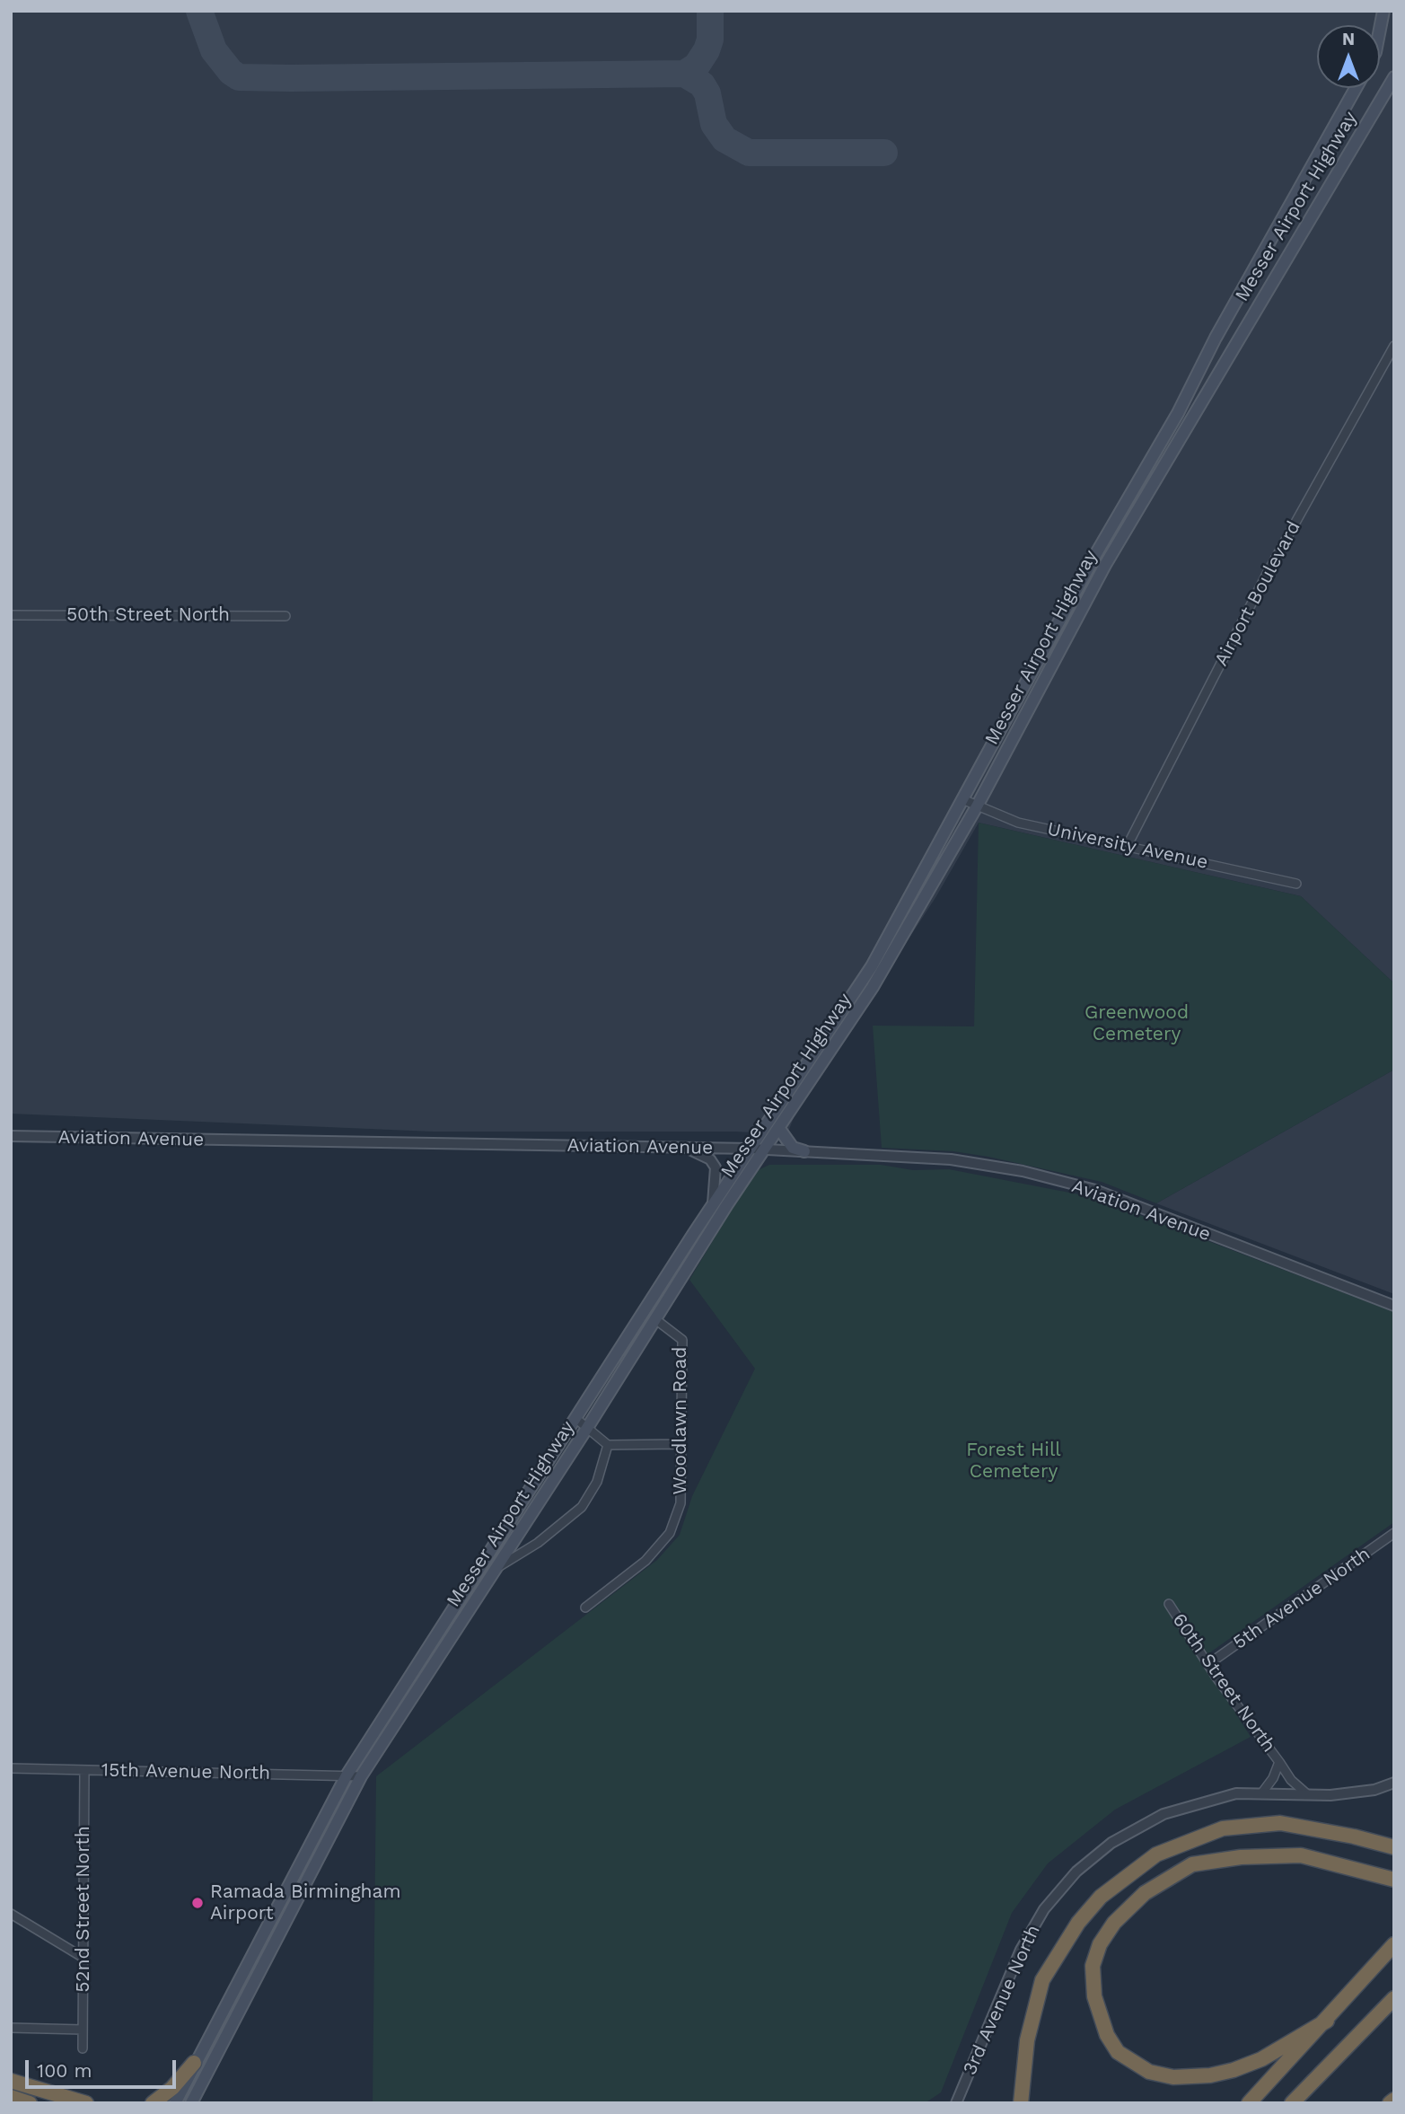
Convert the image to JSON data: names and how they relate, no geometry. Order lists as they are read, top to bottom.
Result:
{
  "streets": {
    "main road": ["Messer Airport Highway"],
    "street": [
      "Airport Boulevard",
      "50th Street North",
      "University Avenue",
      "Aviation Avenue",
      "Woodlawn Road",
      "5th Avenue North",
      "60th Street North",
      "15th Avenue North",
      "52nd Street North",
      "3rd Avenue North"
    ]
  },
  "crossings": [
    ["Messer Airport Highway", "University Avenue"],
    ["Messer Airport Highway", "Aviation Avenue"],
    ["Messer Airport Highway", "Woodlawn Road"],
    ["Messer Airport Highway", "15th Avenue North"],
    ["Airport Boulevard", "University Avenue"],
    ["5th Avenue North", "60th Street North"],
    ["60th Street North", "3rd Avenue North"],
    ["15th Avenue North", "52nd Street North"]
  ],
  "parks": ["Greenwood Cemetery", "Forest Hill Cemetery"],
  "places": ["Ramada Birmingham Airport"],
  "scale_bar": "100 m",
  "north": "top"
}
